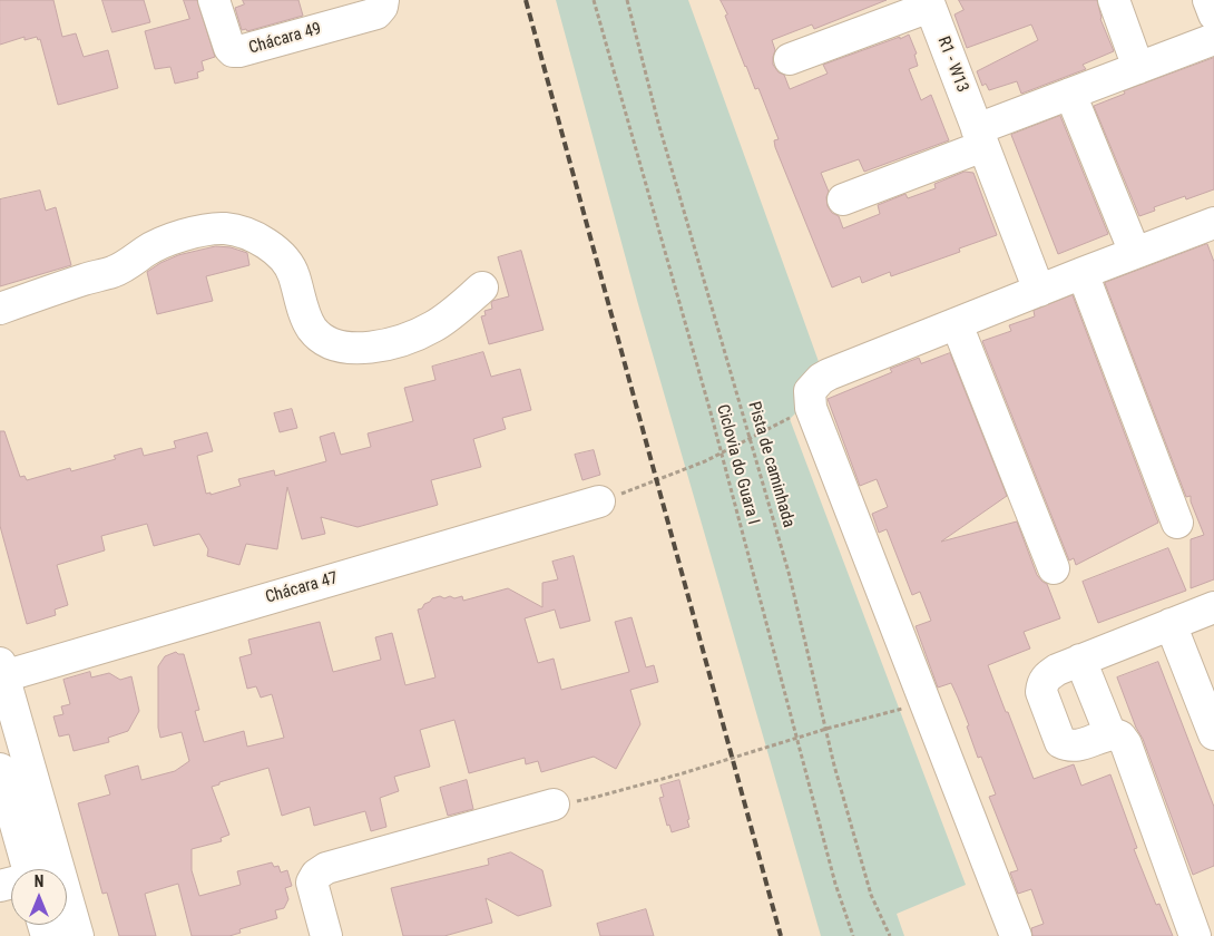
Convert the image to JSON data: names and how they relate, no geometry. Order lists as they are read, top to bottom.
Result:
{
  "streets": {
    "street": ["Chácara 49", "R1 - W13", "Chácara 47"],
    "path": ["Ciclovia do Guara I", "Pista de caminhada"]
  },
  "north": "top"
}
